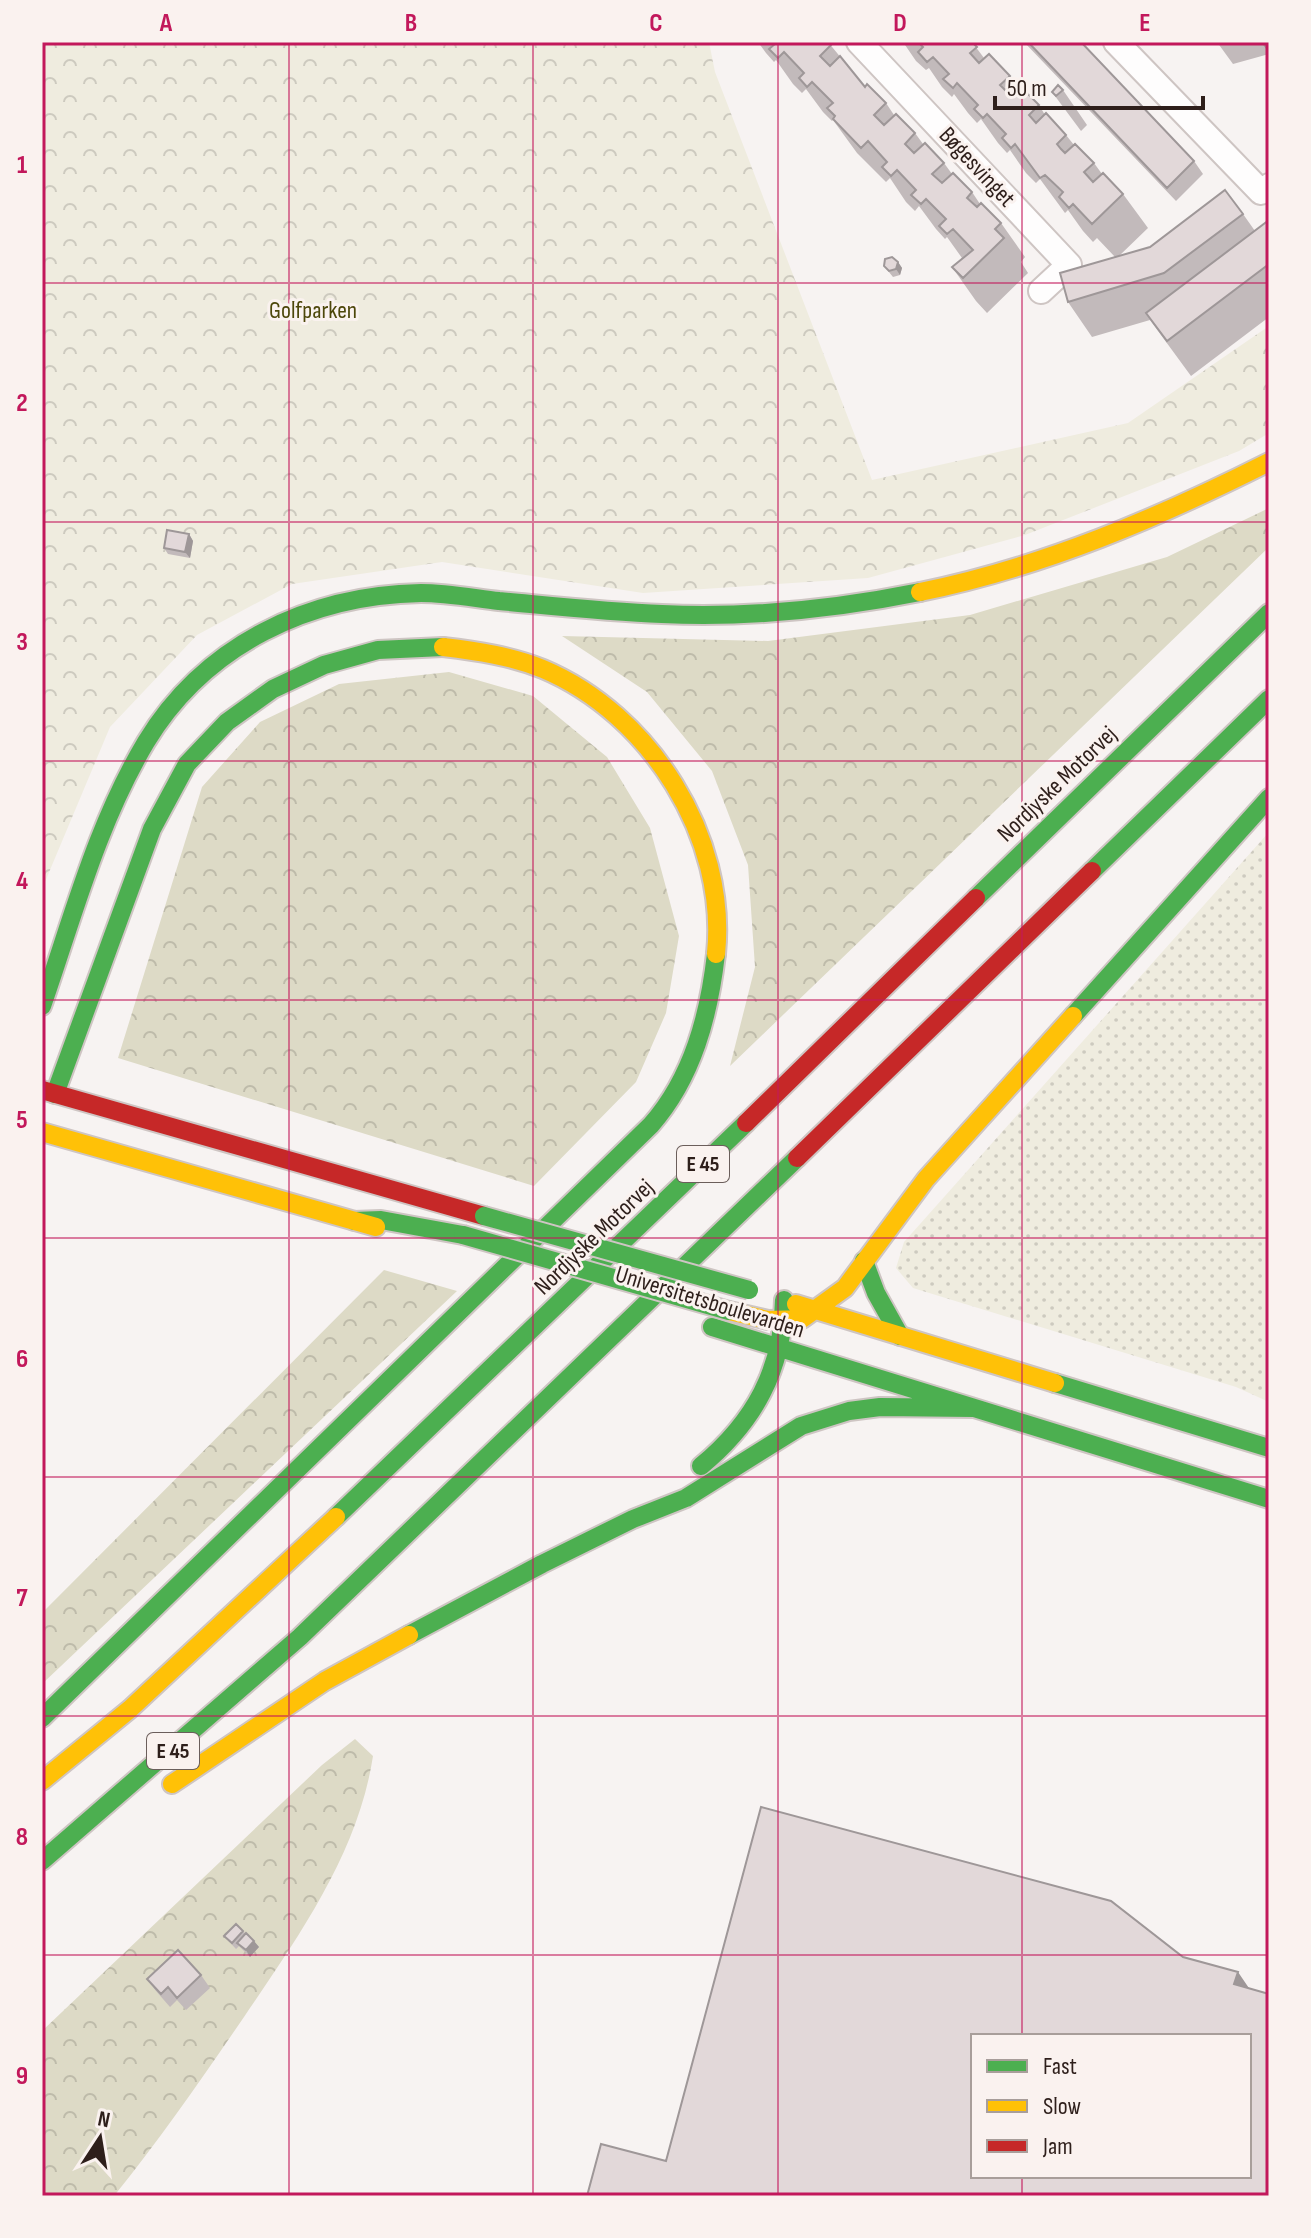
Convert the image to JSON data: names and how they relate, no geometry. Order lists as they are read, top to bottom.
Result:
{
  "streets": {
    "main road": ["Nordjyske Motorvej", "E 45", "Universitetsboulevarden"],
    "street": ["Bøgesvinget"]
  },
  "parks": ["Golfparken"],
  "legend": ["Fast", "Slow", "Jam"],
  "scale_bar": "50 m",
  "north": "top",
  "grid": {
    "columns": [
      "A",
      "B",
      "C",
      "D",
      "E"
    ],
    "rows": [
      "1",
      "2",
      "3",
      "4",
      "5",
      "6",
      "7",
      "8",
      "9"
    ]
  }
}
